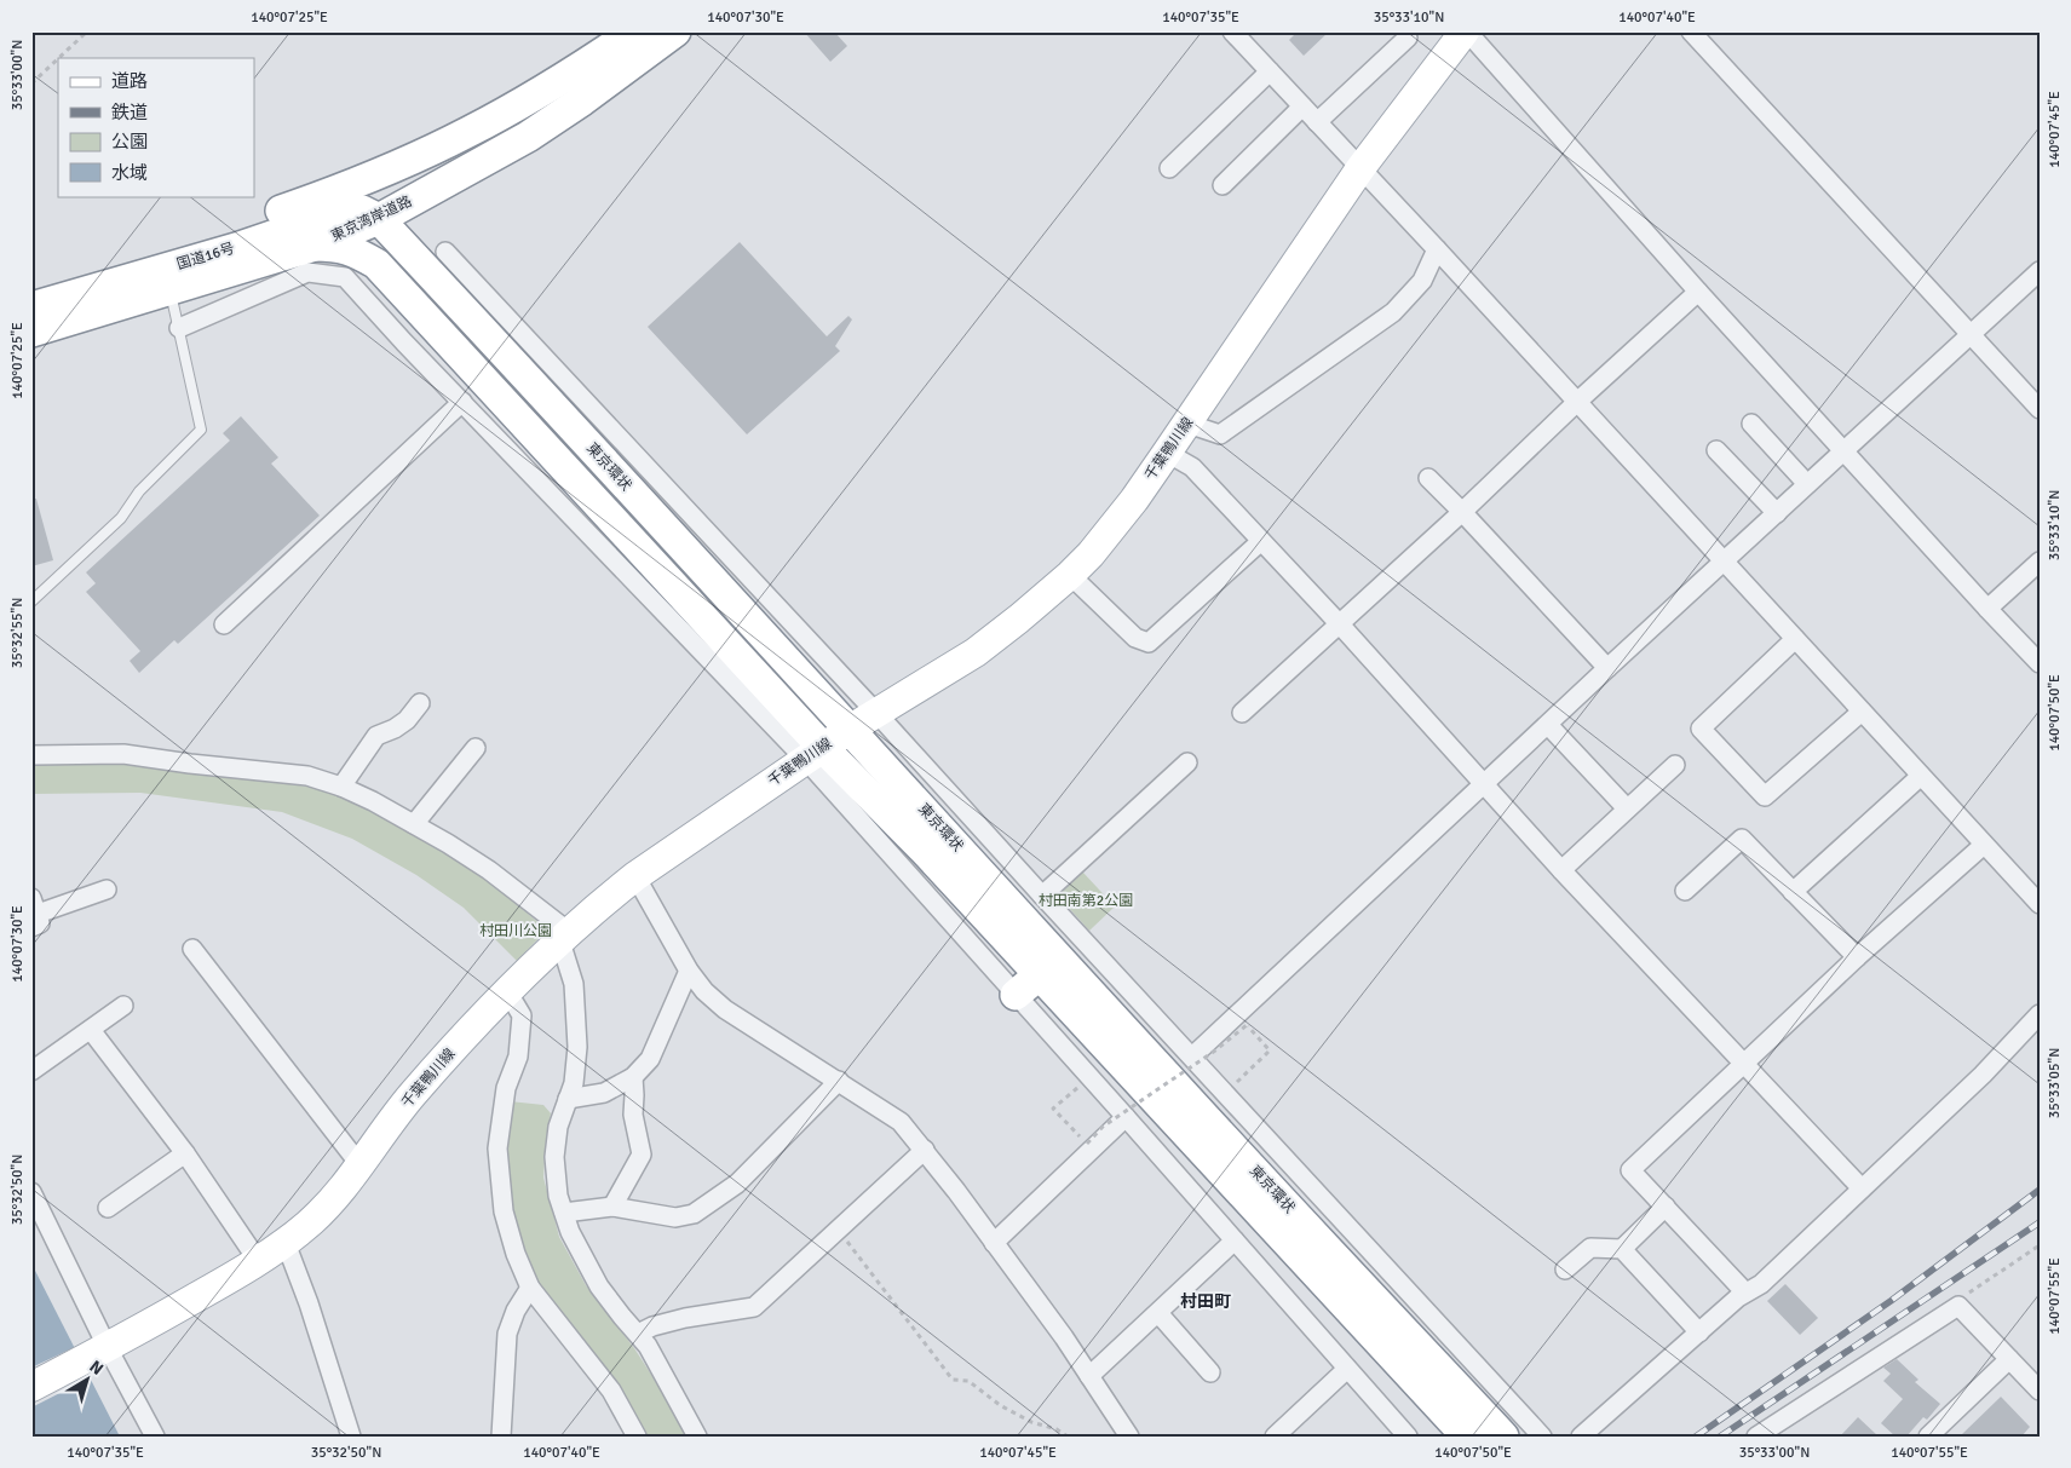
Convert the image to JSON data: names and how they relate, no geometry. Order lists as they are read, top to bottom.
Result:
{
  "streets": {
    "highway": ["東京湾岸道路", "国道16号", "東京環状"],
    "main road": ["千葉鴨川線"]
  },
  "crossings": [
    ["東京湾岸道路", "国道16号"],
    ["東京湾岸道路", "東京環状"],
    ["国道16号", "東京環状"],
    ["千葉鴨川線", "東京環状"]
  ],
  "districts": ["村田町"],
  "parks": ["村田南第2公園", "村田川公園"],
  "legend": [
    "道路",
    "鉄道",
    "公園",
    "水域"
  ],
  "north": "top right",
  "coordinates": [
    "140°07'25\"E",
    "140°07'30\"E",
    "140°07'35\"E",
    "35°33'10\"N",
    "140°07'40\"E",
    "35°33'00\"N",
    "140°07'45\"E",
    "35°32'55\"N",
    "140°07'50\"E",
    "35°33'05\"N",
    "35°32'50\"N",
    "140°07'55\"E"
  ]
}
